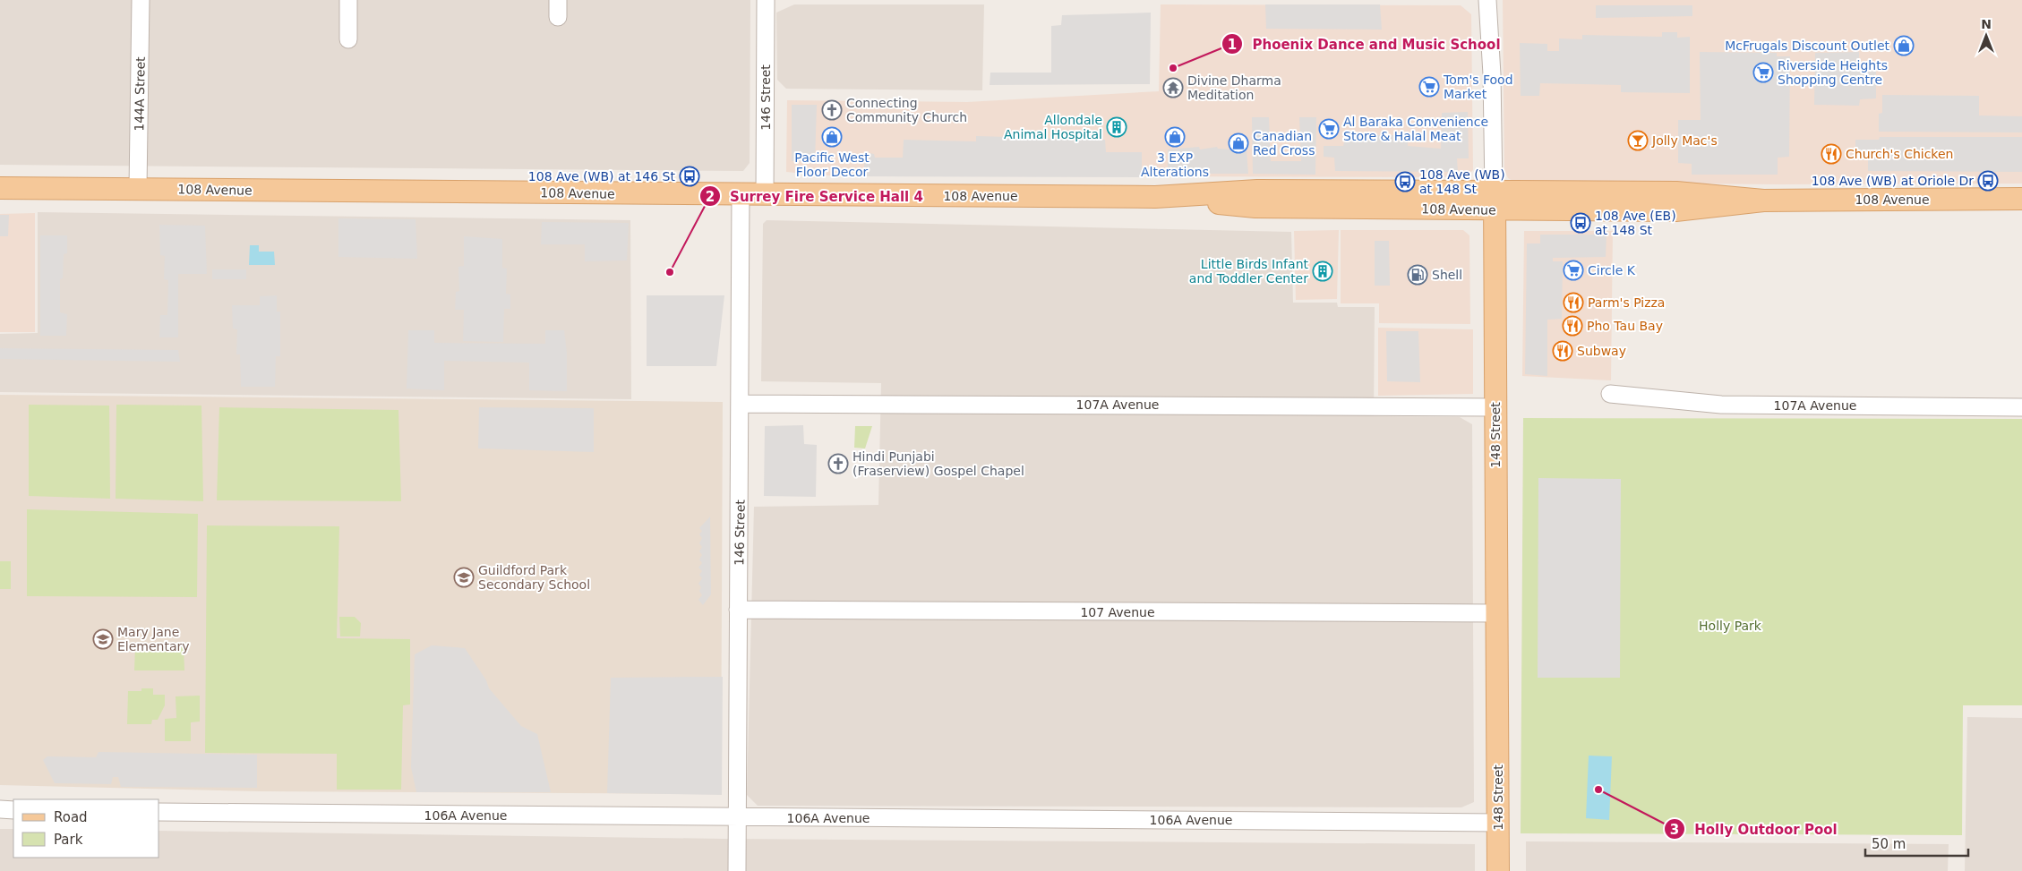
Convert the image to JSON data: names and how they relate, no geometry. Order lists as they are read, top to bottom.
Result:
{
  "streets": {
    "main road": ["108 Avenue", "148 Street"],
    "street": [
      "144A Street",
      "146 Street",
      "107A Avenue",
      "107 Avenue",
      "106A Avenue"
    ]
  },
  "crossings": [
    ["144A Street", "108 Avenue"],
    ["146 Street", "108 Avenue"],
    ["146 Street", "107A Avenue"],
    ["146 Street", "107 Avenue"],
    ["146 Street", "106A Avenue"],
    ["108 Avenue", "148 Street"],
    ["107A Avenue", "148 Street"],
    ["148 Street", "107 Avenue"],
    ["148 Street", "106A Avenue"]
  ],
  "parks": ["Holly Park"],
  "places": {
    "shop": [
      "McFrugals Discount Outlet",
      "Pacific West Floor Decor",
      "3 EXP Alterations",
      "Canadian Red Cross"
    ],
    "other": ["Phoenix Dance and Music School", "Surrey Fire Service Hall 4", "Holly Outdoor Pool"],
    "supermarket": [
      "Riverside Heights Shopping Centre",
      "Tom's Food Market",
      "Al Baraka Convenience Store & Halal Meat",
      "Circle K"
    ],
    "temple": ["Divine Dharma Meditation"],
    "church": ["Connecting Community Church", "Hindi Punjabi (Fraserview) Gospel Chapel"],
    "building": ["Allondale Animal Hospital", "Little Birds Infant and Toddler Center"],
    "bar": ["Jolly Mac's"],
    "restaurant": [
      "Church's Chicken",
      "Parm's Pizza",
      "Pho Tau Bay",
      "Subway"
    ],
    "bus stop": [
      "108 Ave (WB) at 146 St",
      "108 Ave (WB) at Oriole Dr",
      "108 Ave (WB) at 148 St",
      "108 Ave (EB) at 148 St"
    ],
    "fuel station": ["Shell"],
    "school or university": ["Guildford Park Secondary School", "Mary Jane Elementary"]
  },
  "legend": ["Road", "Park"],
  "scale_bar": "50 m",
  "north": "top"
}
